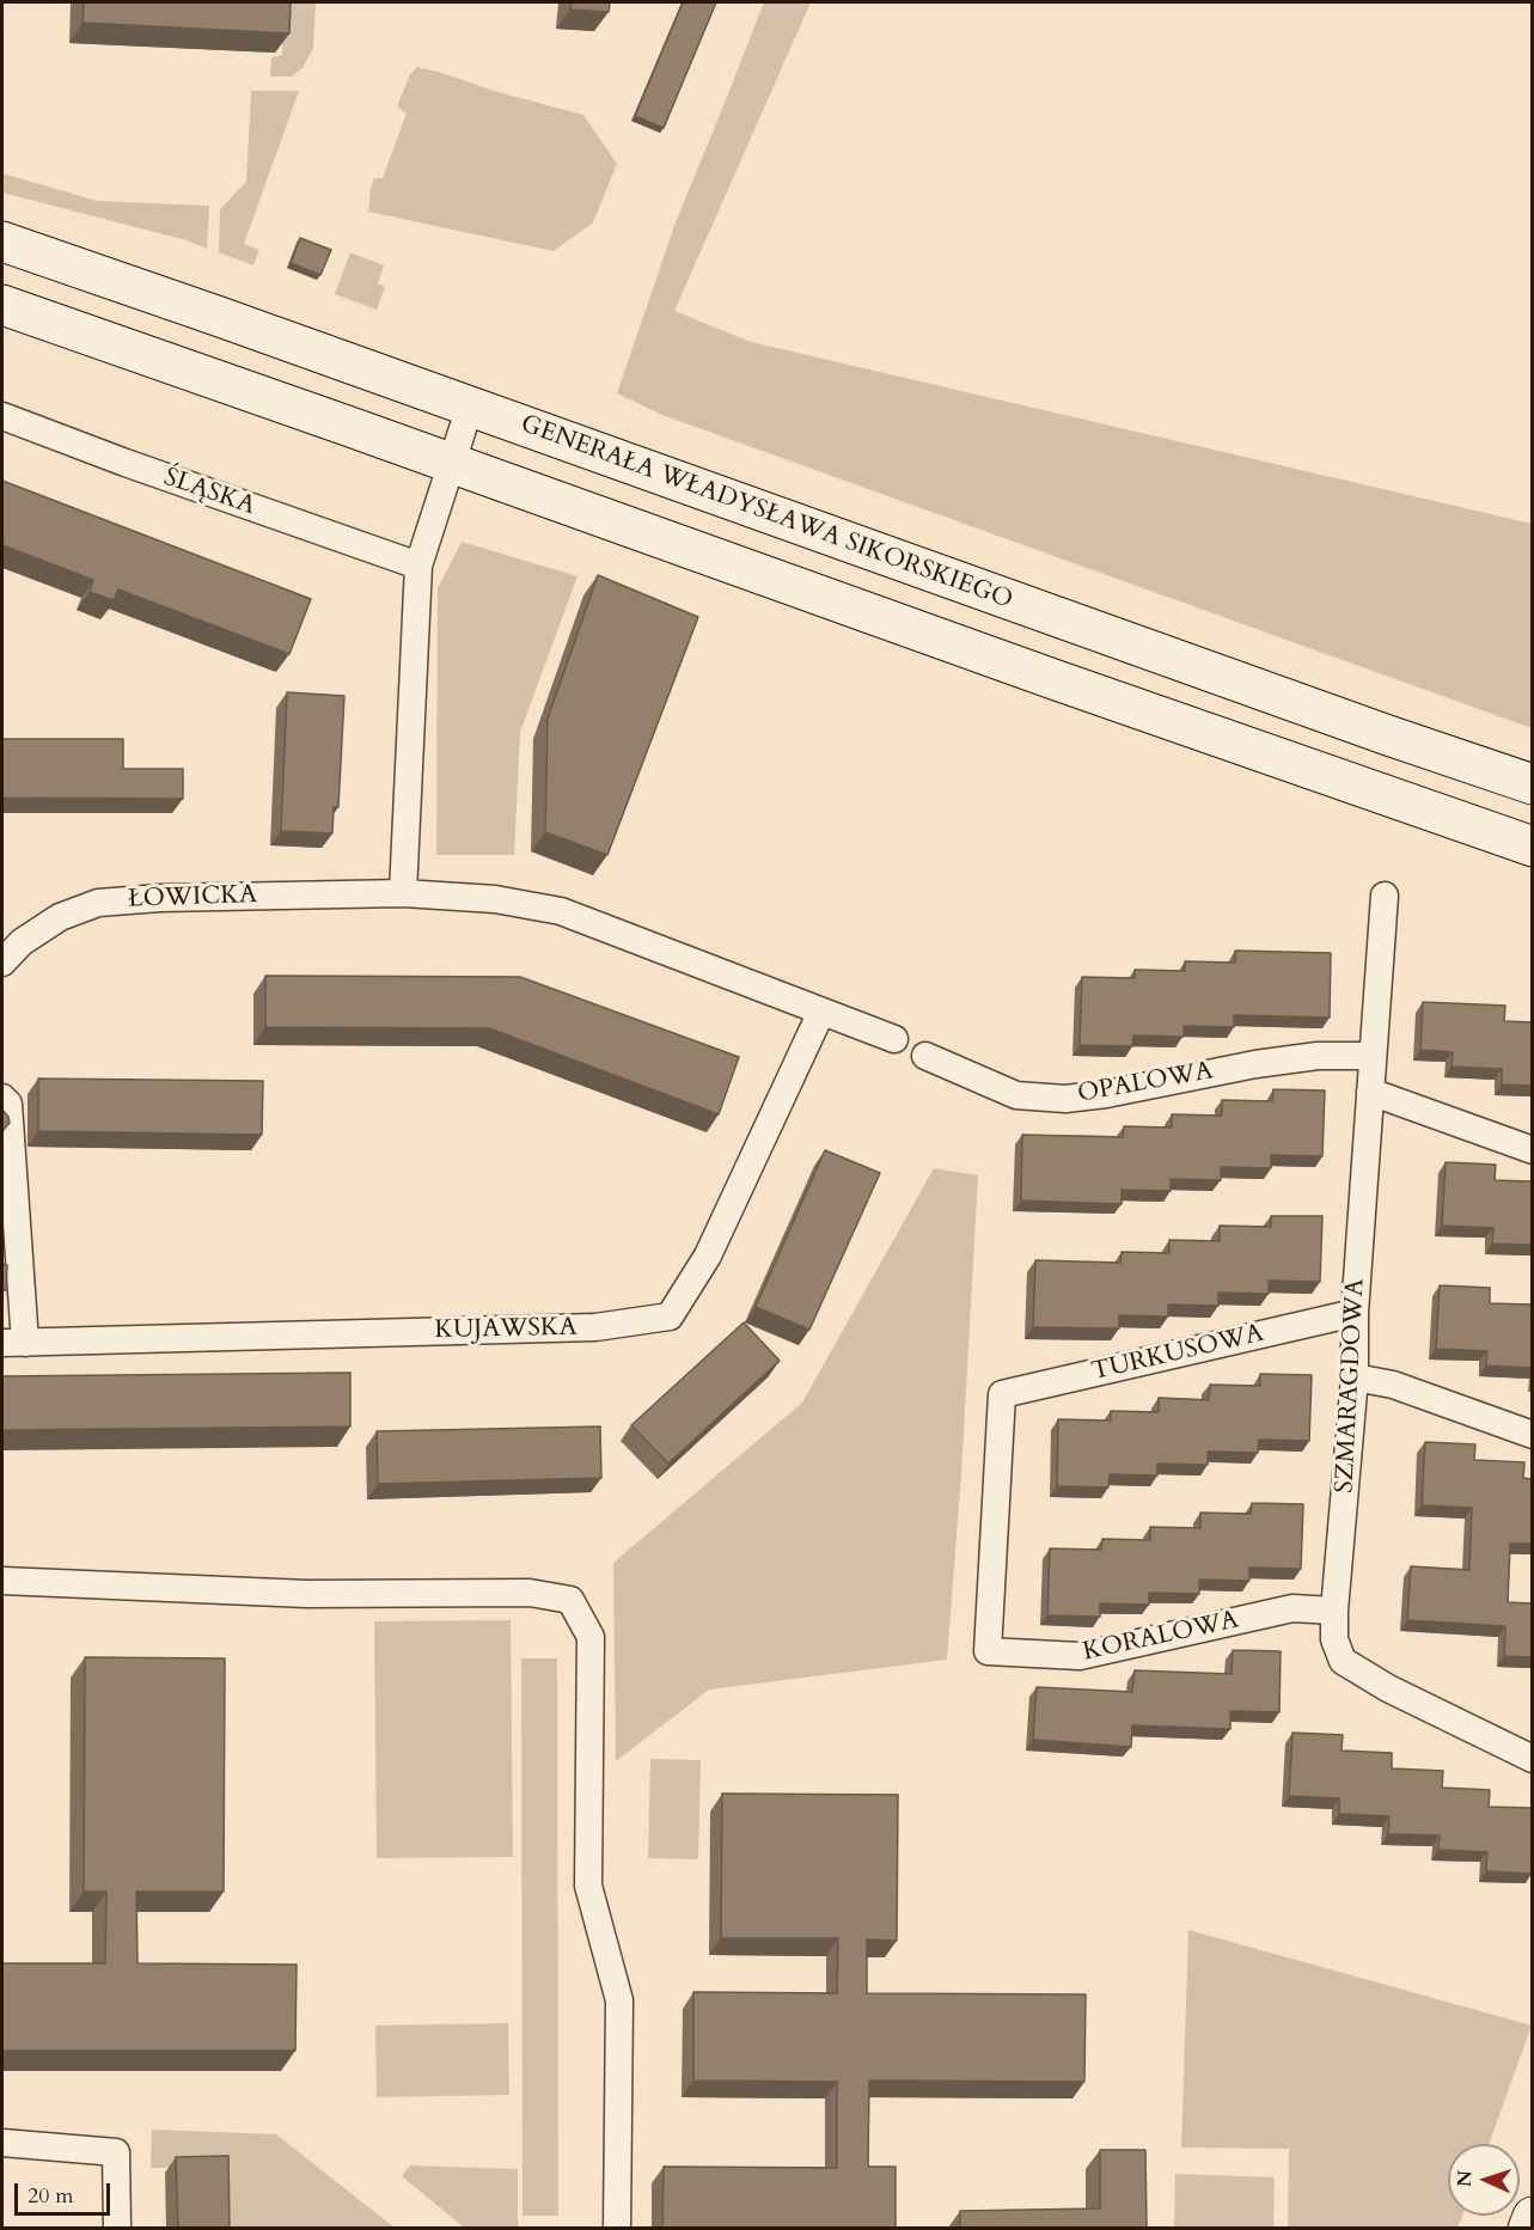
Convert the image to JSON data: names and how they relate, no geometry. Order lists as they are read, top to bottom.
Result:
{
  "streets": {
    "street": [
      "ŚLĄSKA",
      "GENERAŁA WŁADYSŁAWA SIKORSKIEGO",
      "ŁOWICKA",
      "OPALOWA",
      "KUJAWSKA",
      "TURKUSOWA",
      "SZMARAGDOWA",
      "KORALOWA"
    ]
  },
  "crossings": [
    ["ŁOWICKA", "KUJAWSKA"],
    ["OPALOWA", "SZMARAGDOWA"],
    ["TURKUSOWA", "SZMARAGDOWA"],
    ["TURKUSOWA", "KORALOWA"],
    ["SZMARAGDOWA", "KORALOWA"]
  ],
  "scale_bar": "20 m",
  "north": "left"
}
